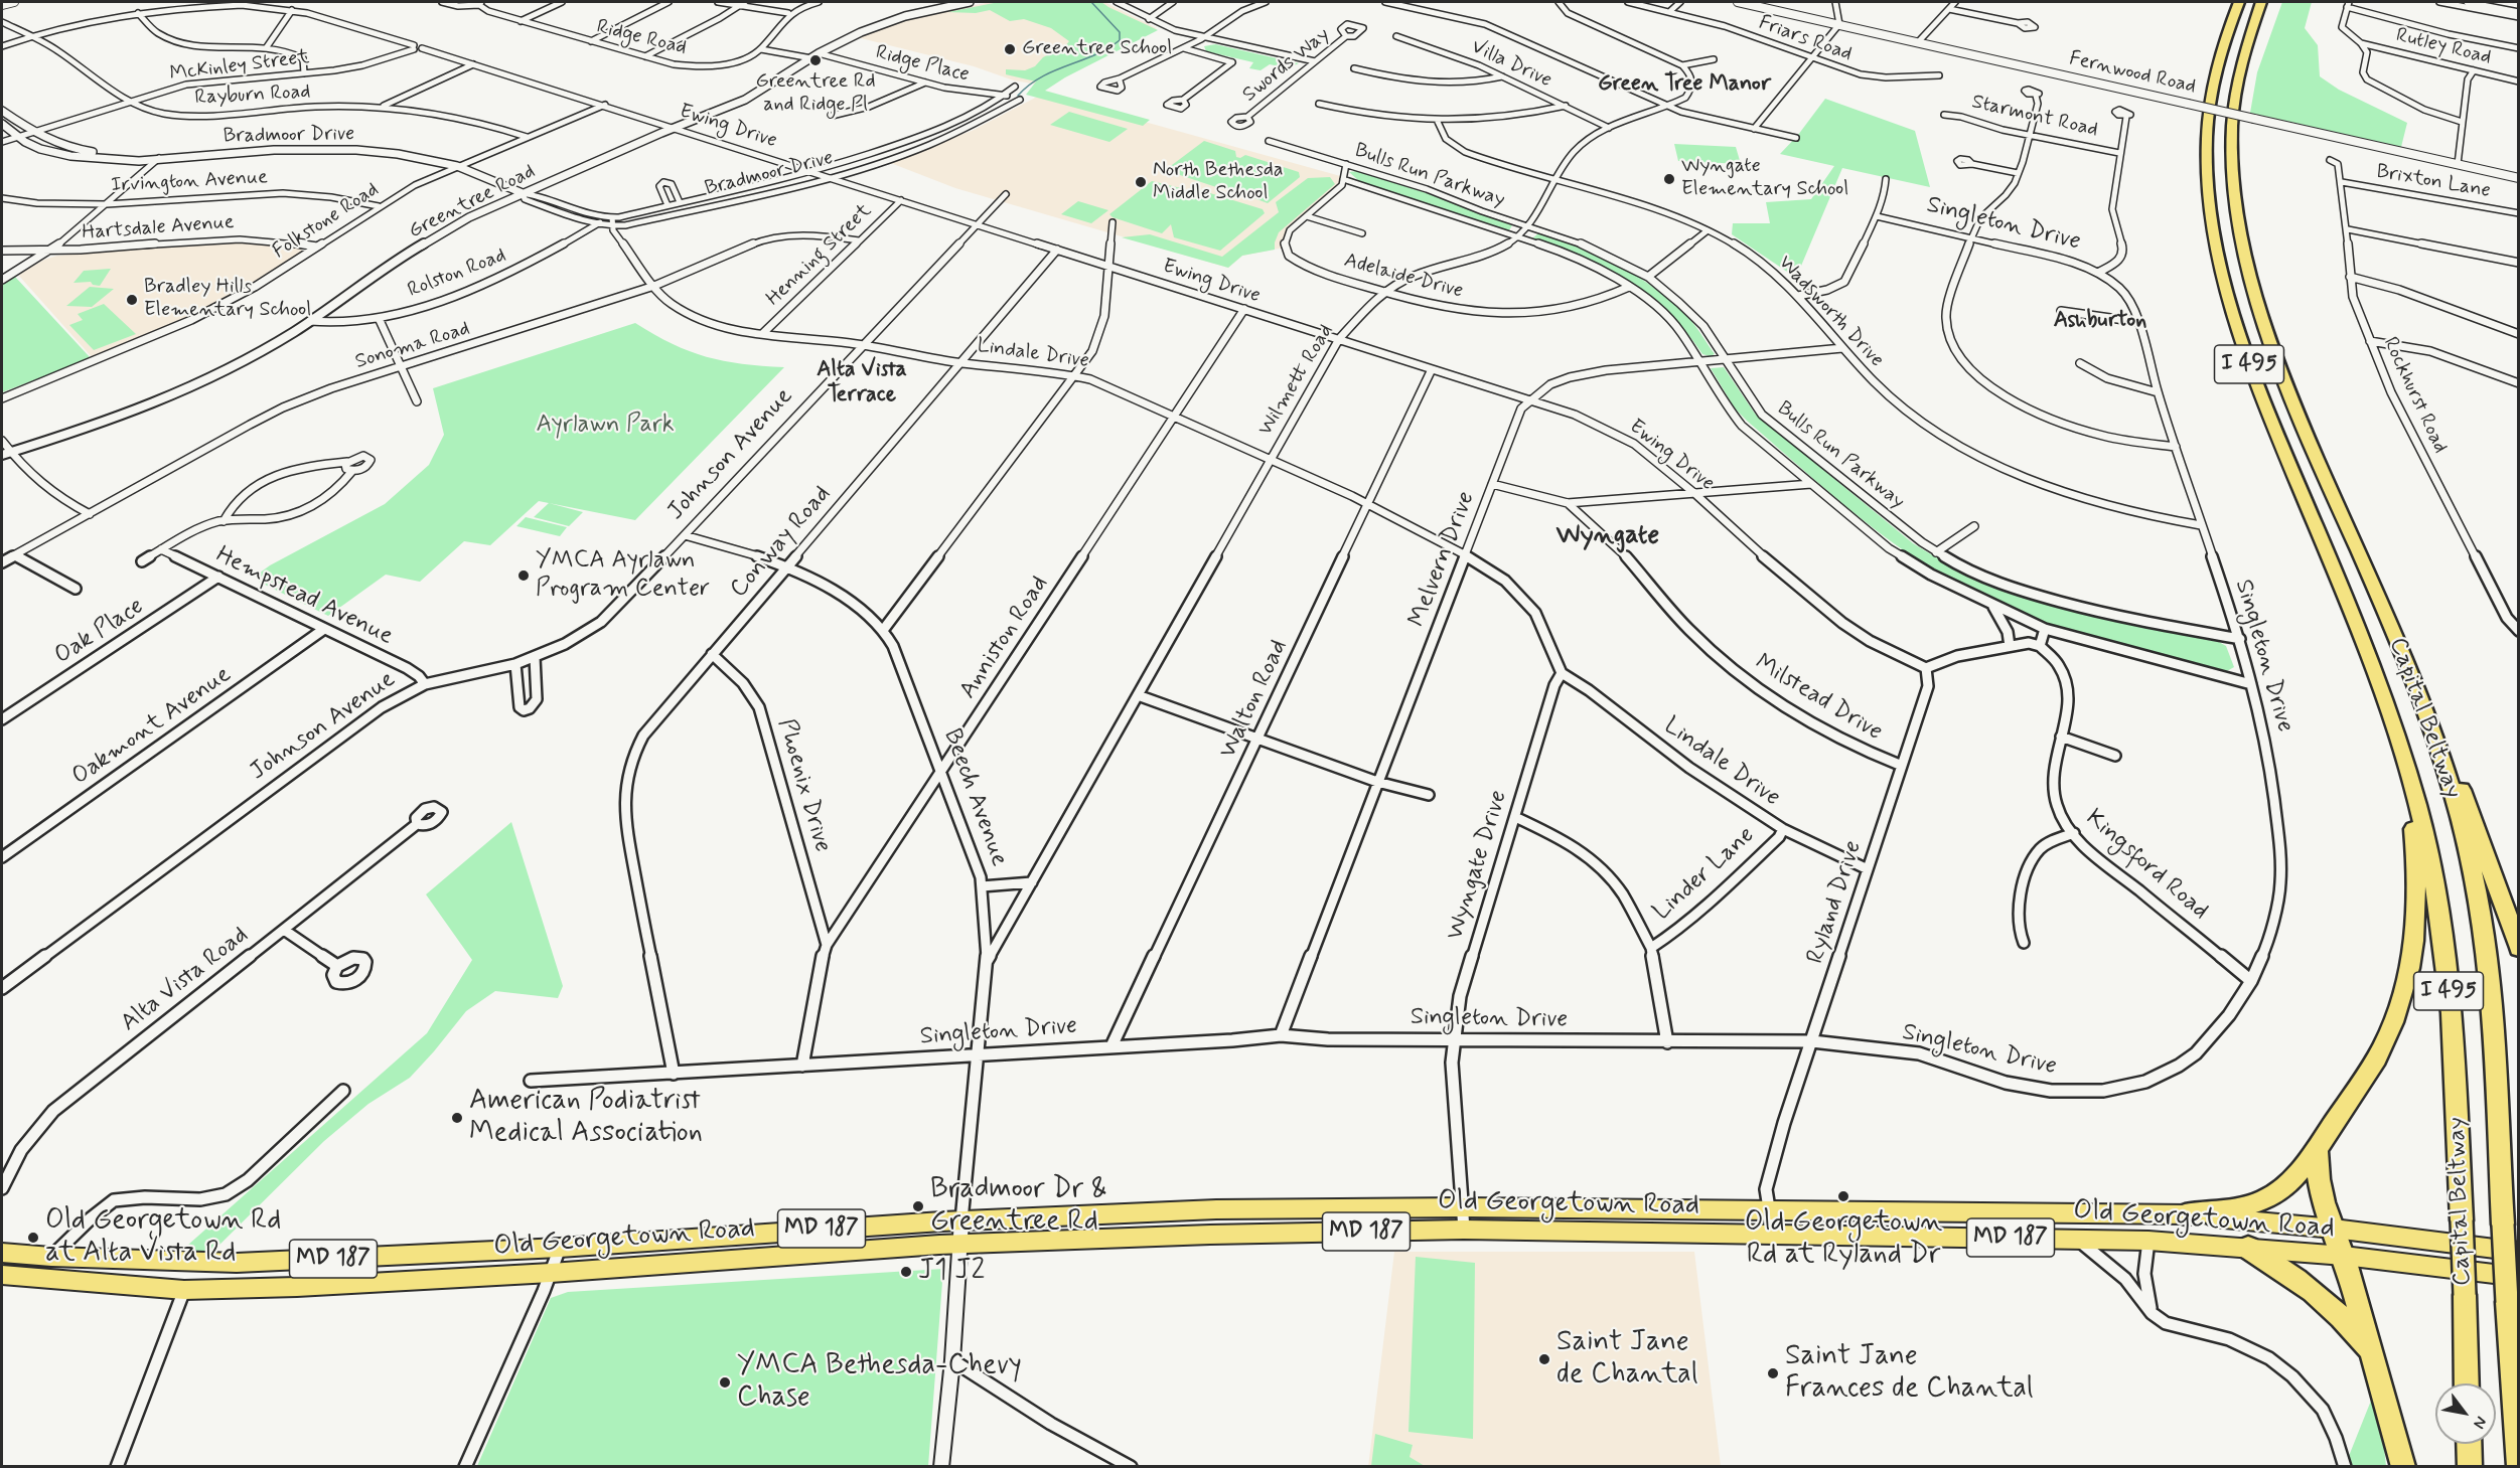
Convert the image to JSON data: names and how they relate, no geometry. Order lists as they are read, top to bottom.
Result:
{
  "streets": {
    "highway": ["I 495", "Capital Beltway"],
    "main road": ["Fernwood Road", "Old Georgetown Road", "MD 187"],
    "street": [
      "Ridge Road",
      "Friars Road",
      "Rutley Road",
      "Ridge Place",
      "Villa Drive",
      "Swords Way",
      "McKinley Street",
      "Rayburn Road",
      "Starmont Road",
      "Ewing Drive",
      "Bradmoor Drive",
      "Bulls Run Parkway",
      "Irvington Avenue",
      "Brixton Lane",
      "Greentree Road",
      "Folkstone Road",
      "Singleton Drive",
      "Hartsdale Avenue",
      "Henning Street",
      "Rolston Road",
      "Adelaide Drive",
      "Wadsworth Drive",
      "Sonoma Road",
      "Lindale Drive",
      "Wilmett Road",
      "Rockhurst Road",
      "Johnson Avenue",
      "Conway Road",
      "Melvern Drive",
      "Hempstead Avenue",
      "Oak Place",
      "Anniston Road",
      "Milstead Drive",
      "Walton Road",
      "Oakmont Avenue",
      "Phoenix Drive",
      "Beech Avenue",
      "Wyngate Drive",
      "Kingsford Road",
      "Linder Lane",
      "Ryland Drive",
      "Alta Vista Road"
    ]
  },
  "crossings": [
    ["Ridge Place", "Bradmoor Drive"],
    ["Ridge Place", "Greentree Road"],
    ["Villa Drive", "Wilmett Road"],
    ["McKinley Street", "Rayburn Road"],
    ["McKinley Street", "Ewing Drive"],
    ["McKinley Street", "Bradmoor Drive"],
    ["Rayburn Road", "Folkstone Road"],
    ["Ewing Drive", "Bradmoor Drive"],
    ["Ewing Drive", "Greentree Road"],
    ["Ewing Drive", "Folkstone Road"],
    ["Ewing Drive", "Henning Street"],
    ["Ewing Drive", "Wilmett Road"],
    ["Ewing Drive", "Johnson Avenue"],
    ["Ewing Drive", "Conway Road"],
    ["Ewing Drive", "Melvern Drive"],
    ["Ewing Drive", "Anniston Road"],
    ["Ewing Drive", "Walton Road"],
    ["Ewing Drive", "Ryland Drive"],
    ["Bradmoor Drive", "Greentree Road"],
    ["Bradmoor Drive", "Folkstone Road"],
    ["Bradmoor Drive", "Rolston Road"],
    ["Bradmoor Drive", "Lindale Drive"],
    ["Bulls Run Parkway", "Singleton Drive"],
    ["Bulls Run Parkway", "Adelaide Drive"],
    ["Bulls Run Parkway", "Wilmett Road"],
    ["Bulls Run Parkway", "Melvern Drive"],
    ["Irvington Avenue", "Folkstone Road"],
    ["Brixton Lane", "Rockhurst Road"],
    ["Greentree Road", "Rolston Road"],
    ["Folkstone Road", "Hartsdale Avenue"],
    ["Singleton Drive", "Wadsworth Drive"],
    ["Singleton Drive", "Conway Road"],
    ["Singleton Drive", "Melvern Drive"],
    ["Singleton Drive", "Anniston Road"],
    ["Singleton Drive", "Walton Road"],
    ["Singleton Drive", "Beech Avenue"],
    ["Singleton Drive", "Wyngate Drive"],
    ["Singleton Drive", "Kingsford Road"],
    ["Singleton Drive", "Ryland Drive"],
    ["Henning Street", "Sonoma Road"],
    ["Henning Street", "Lindale Drive"],
    ["Adelaide Drive", "Wilmett Road"],
    ["Wadsworth Drive", "Wilmett Road"],
    ["Wadsworth Drive", "Melvern Drive"],
    ["Sonoma Road", "Lindale Drive"],
    ["Lindale Drive", "Wilmett Road"],
    ["Lindale Drive", "Johnson Avenue"],
    ["Lindale Drive", "Conway Road"],
    ["Lindale Drive", "Melvern Drive"],
    ["Lindale Drive", "Anniston Road"],
    ["Lindale Drive", "Walton Road"],
    ["Lindale Drive", "Wyngate Drive"],
    ["Lindale Drive", "Linder Lane"],
    ["Lindale Drive", "Ryland Drive"],
    ["Wilmett Road", "Beech Avenue"],
    ["Johnson Avenue", "Hempstead Avenue"],
    ["Conway Road", "Phoenix Drive"],
    ["Hempstead Avenue", "Oak Place"],
    ["Hempstead Avenue", "Oakmont Avenue"],
    ["Anniston Road", "Phoenix Drive"],
    ["Anniston Road", "Beech Avenue"],
    ["Milstead Drive", "Ryland Drive"],
    ["Beech Avenue", "Old Georgetown Road"],
    ["Wyngate Drive", "Old Georgetown Road"],
    ["Ryland Drive", "Old Georgetown Road"]
  ],
  "districts": [
    "Green Tree Manor",
    "Ashburton",
    "Alta Vista Terrace",
    "Wyngate"
  ],
  "parks": ["Ayrlawn Park"],
  "places": [
    "Greentree School",
    "Greentree Rd and Ridge Pl",
    "Wyngate Elementary School",
    "North Bethesda Middle School",
    "Bradley Hills Elementary School",
    "YMCA Ayrlawn Program Center",
    "American Podiatrist Medical Association",
    "Old Georgetown Rd at Ryland Dr",
    "Bradmoor Dr & Greentree Rd",
    "Old Georgetown Rd at Alta Vista Rd",
    "J1 J2",
    "Saint Jane de Chantal",
    "Saint Jane Frances de Chantal",
    "YMCA Bethesda-Chevy Chase"
  ],
  "north": "bottom right"
}
